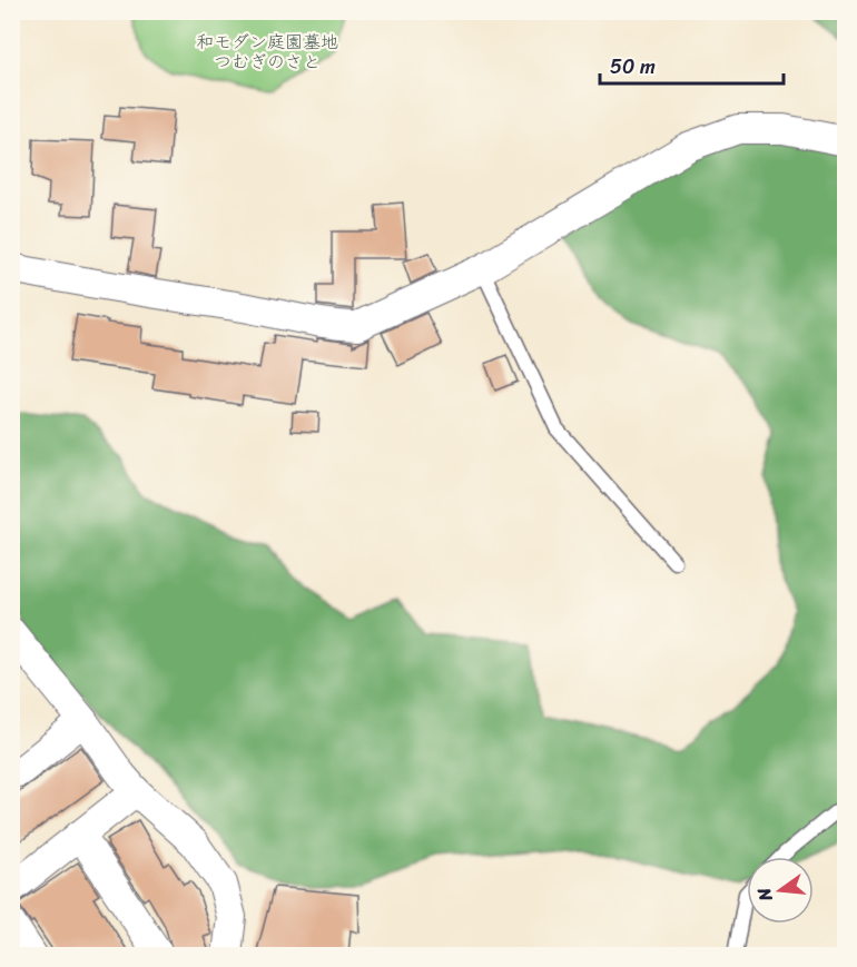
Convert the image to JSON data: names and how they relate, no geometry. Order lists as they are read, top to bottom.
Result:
{
  "parks": ["和モダン庭園墓地 つむぎのさと"],
  "scale_bar": "50 m",
  "north": "left"
}
